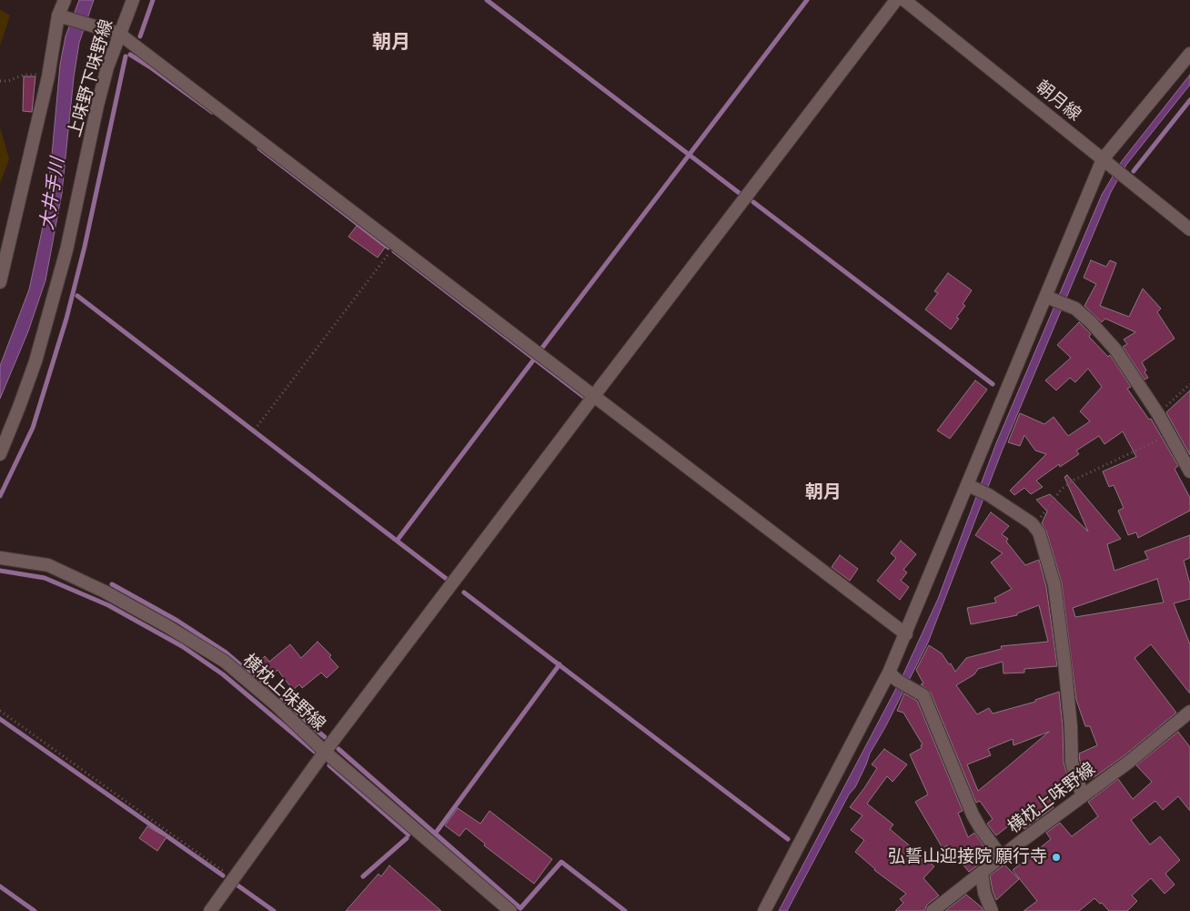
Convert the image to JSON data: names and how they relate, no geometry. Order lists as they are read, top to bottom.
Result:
{
  "streets": {
    "street": ["上味野下味野線", "朝月線", "横枕上味野線"]
  },
  "districts": ["朝月", "朝月"],
  "water": ["大井手川"],
  "places": ["弘誓山迎接院 願行寺"]
}
